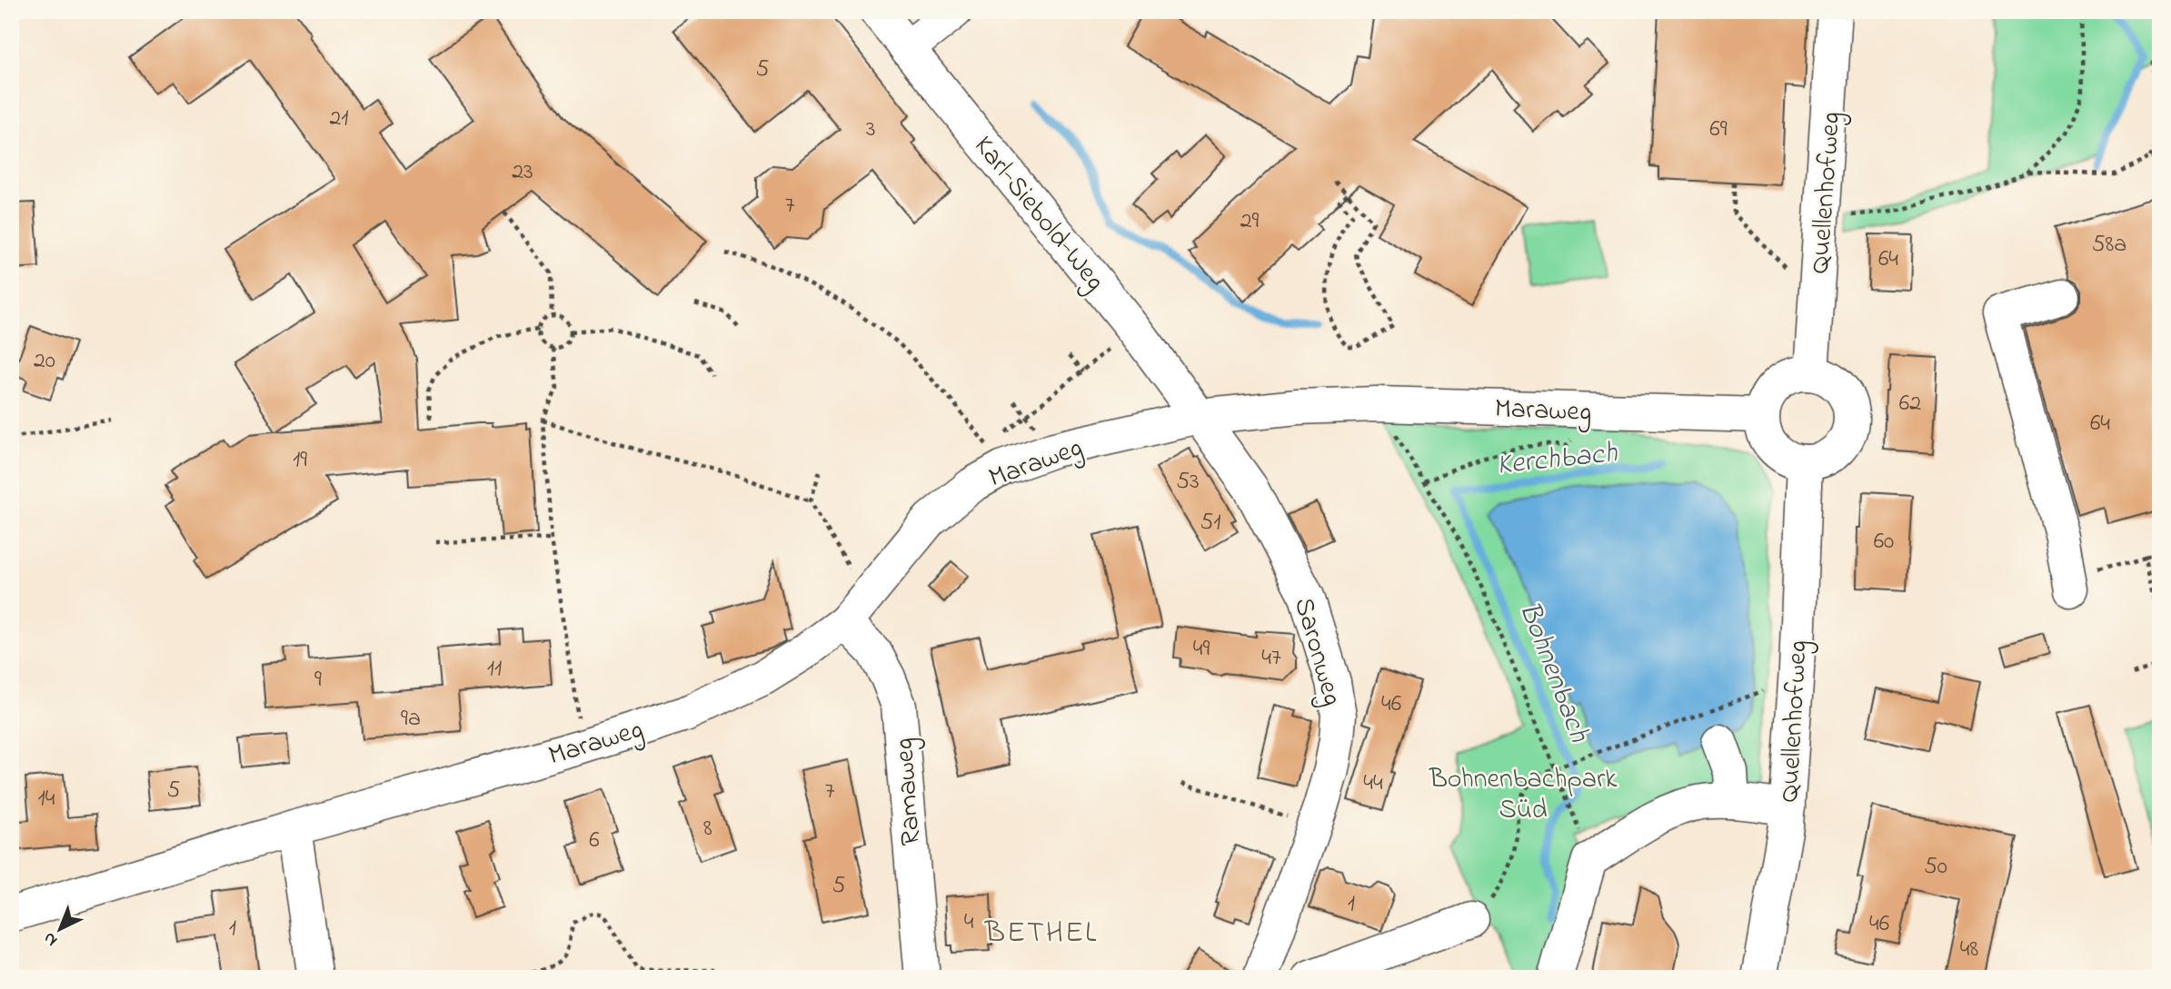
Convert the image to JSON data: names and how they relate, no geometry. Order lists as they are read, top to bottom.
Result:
{
  "streets": {
    "street": [
      "Quellenhofweg",
      "Karl-Siebold-Weg",
      "Maraweg",
      "Saronweg",
      "Ramaweg"
    ]
  },
  "crossings": [
    ["Quellenhofweg", "Maraweg"],
    ["Karl-Siebold-Weg", "Maraweg"],
    ["Karl-Siebold-Weg", "Saronweg"],
    ["Maraweg", "Saronweg"],
    ["Maraweg", "Ramaweg"]
  ],
  "districts": ["BETHEL"],
  "water": ["Kerchbach", "Bohnenbach"],
  "parks": ["Bohnenbachpark Süd"],
  "house_numbers": [
    "5",
    "21",
    "3",
    "69",
    "23",
    "7",
    "29",
    "58a",
    "64",
    "20",
    "62",
    "64",
    "19",
    "53",
    "51",
    "60",
    "49",
    "47",
    "11",
    "9",
    "46",
    "9a",
    "44",
    "5",
    "7",
    "14",
    "8",
    "6",
    "50",
    "5",
    "1",
    "4",
    "46",
    "1",
    "48"
  ],
  "north": "bottom left"
}
